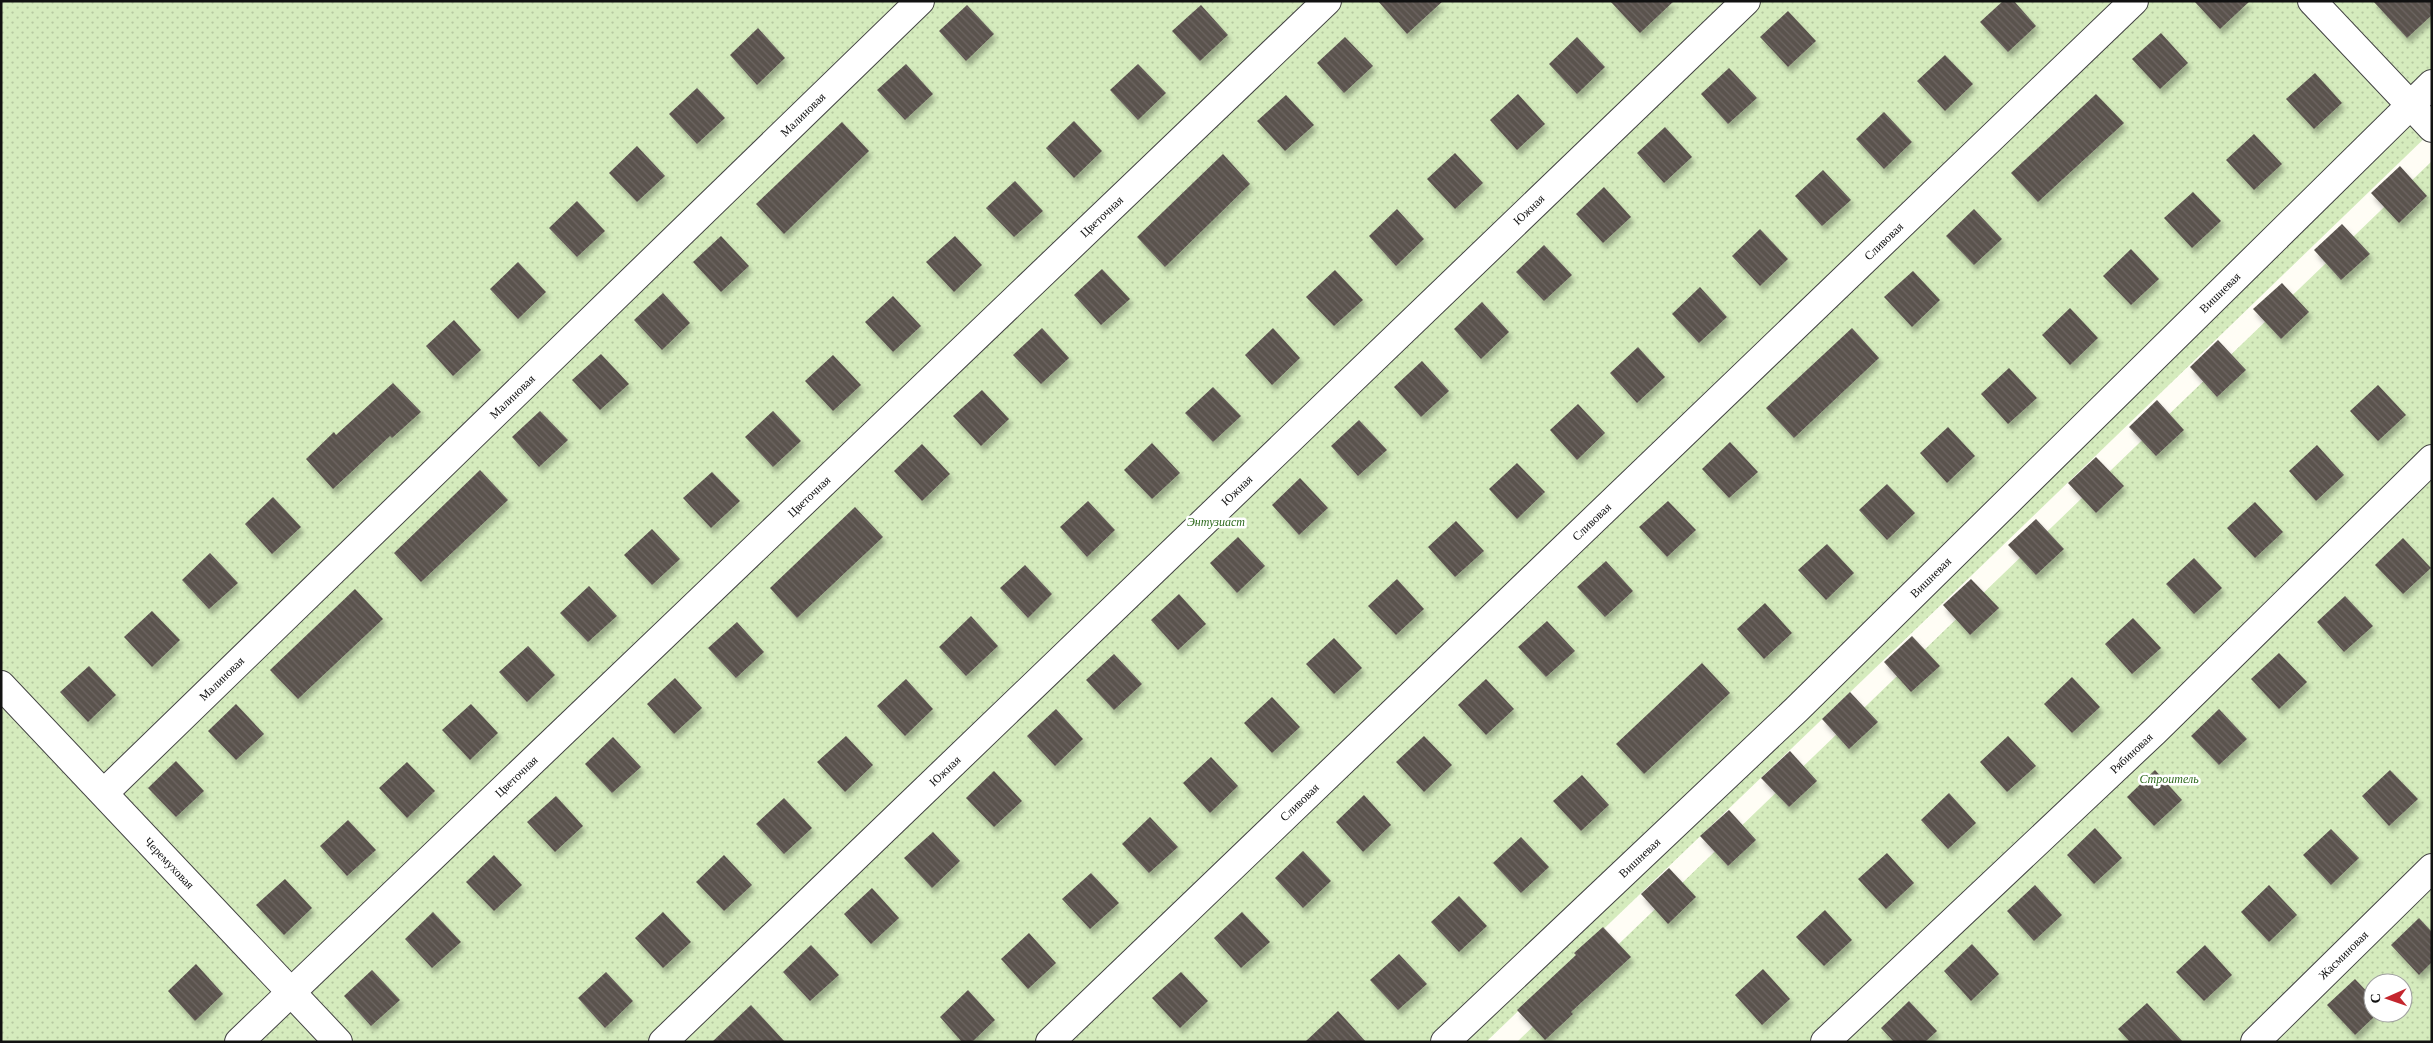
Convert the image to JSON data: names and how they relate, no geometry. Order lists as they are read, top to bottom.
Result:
{
  "streets": {
    "street": [
      "Малиновая",
      "Южная",
      "Цветочная",
      "Сливовая",
      "Вишневая",
      "Рябиновая",
      "Черемуховая",
      "Жасминовая"
    ]
  },
  "crossings": [
    ["Малиновая", "Черемуховая"],
    ["Цветочная", "Черемуховая"]
  ],
  "parks": ["Энтузиаст", "Строитель"],
  "north": "left"
}
